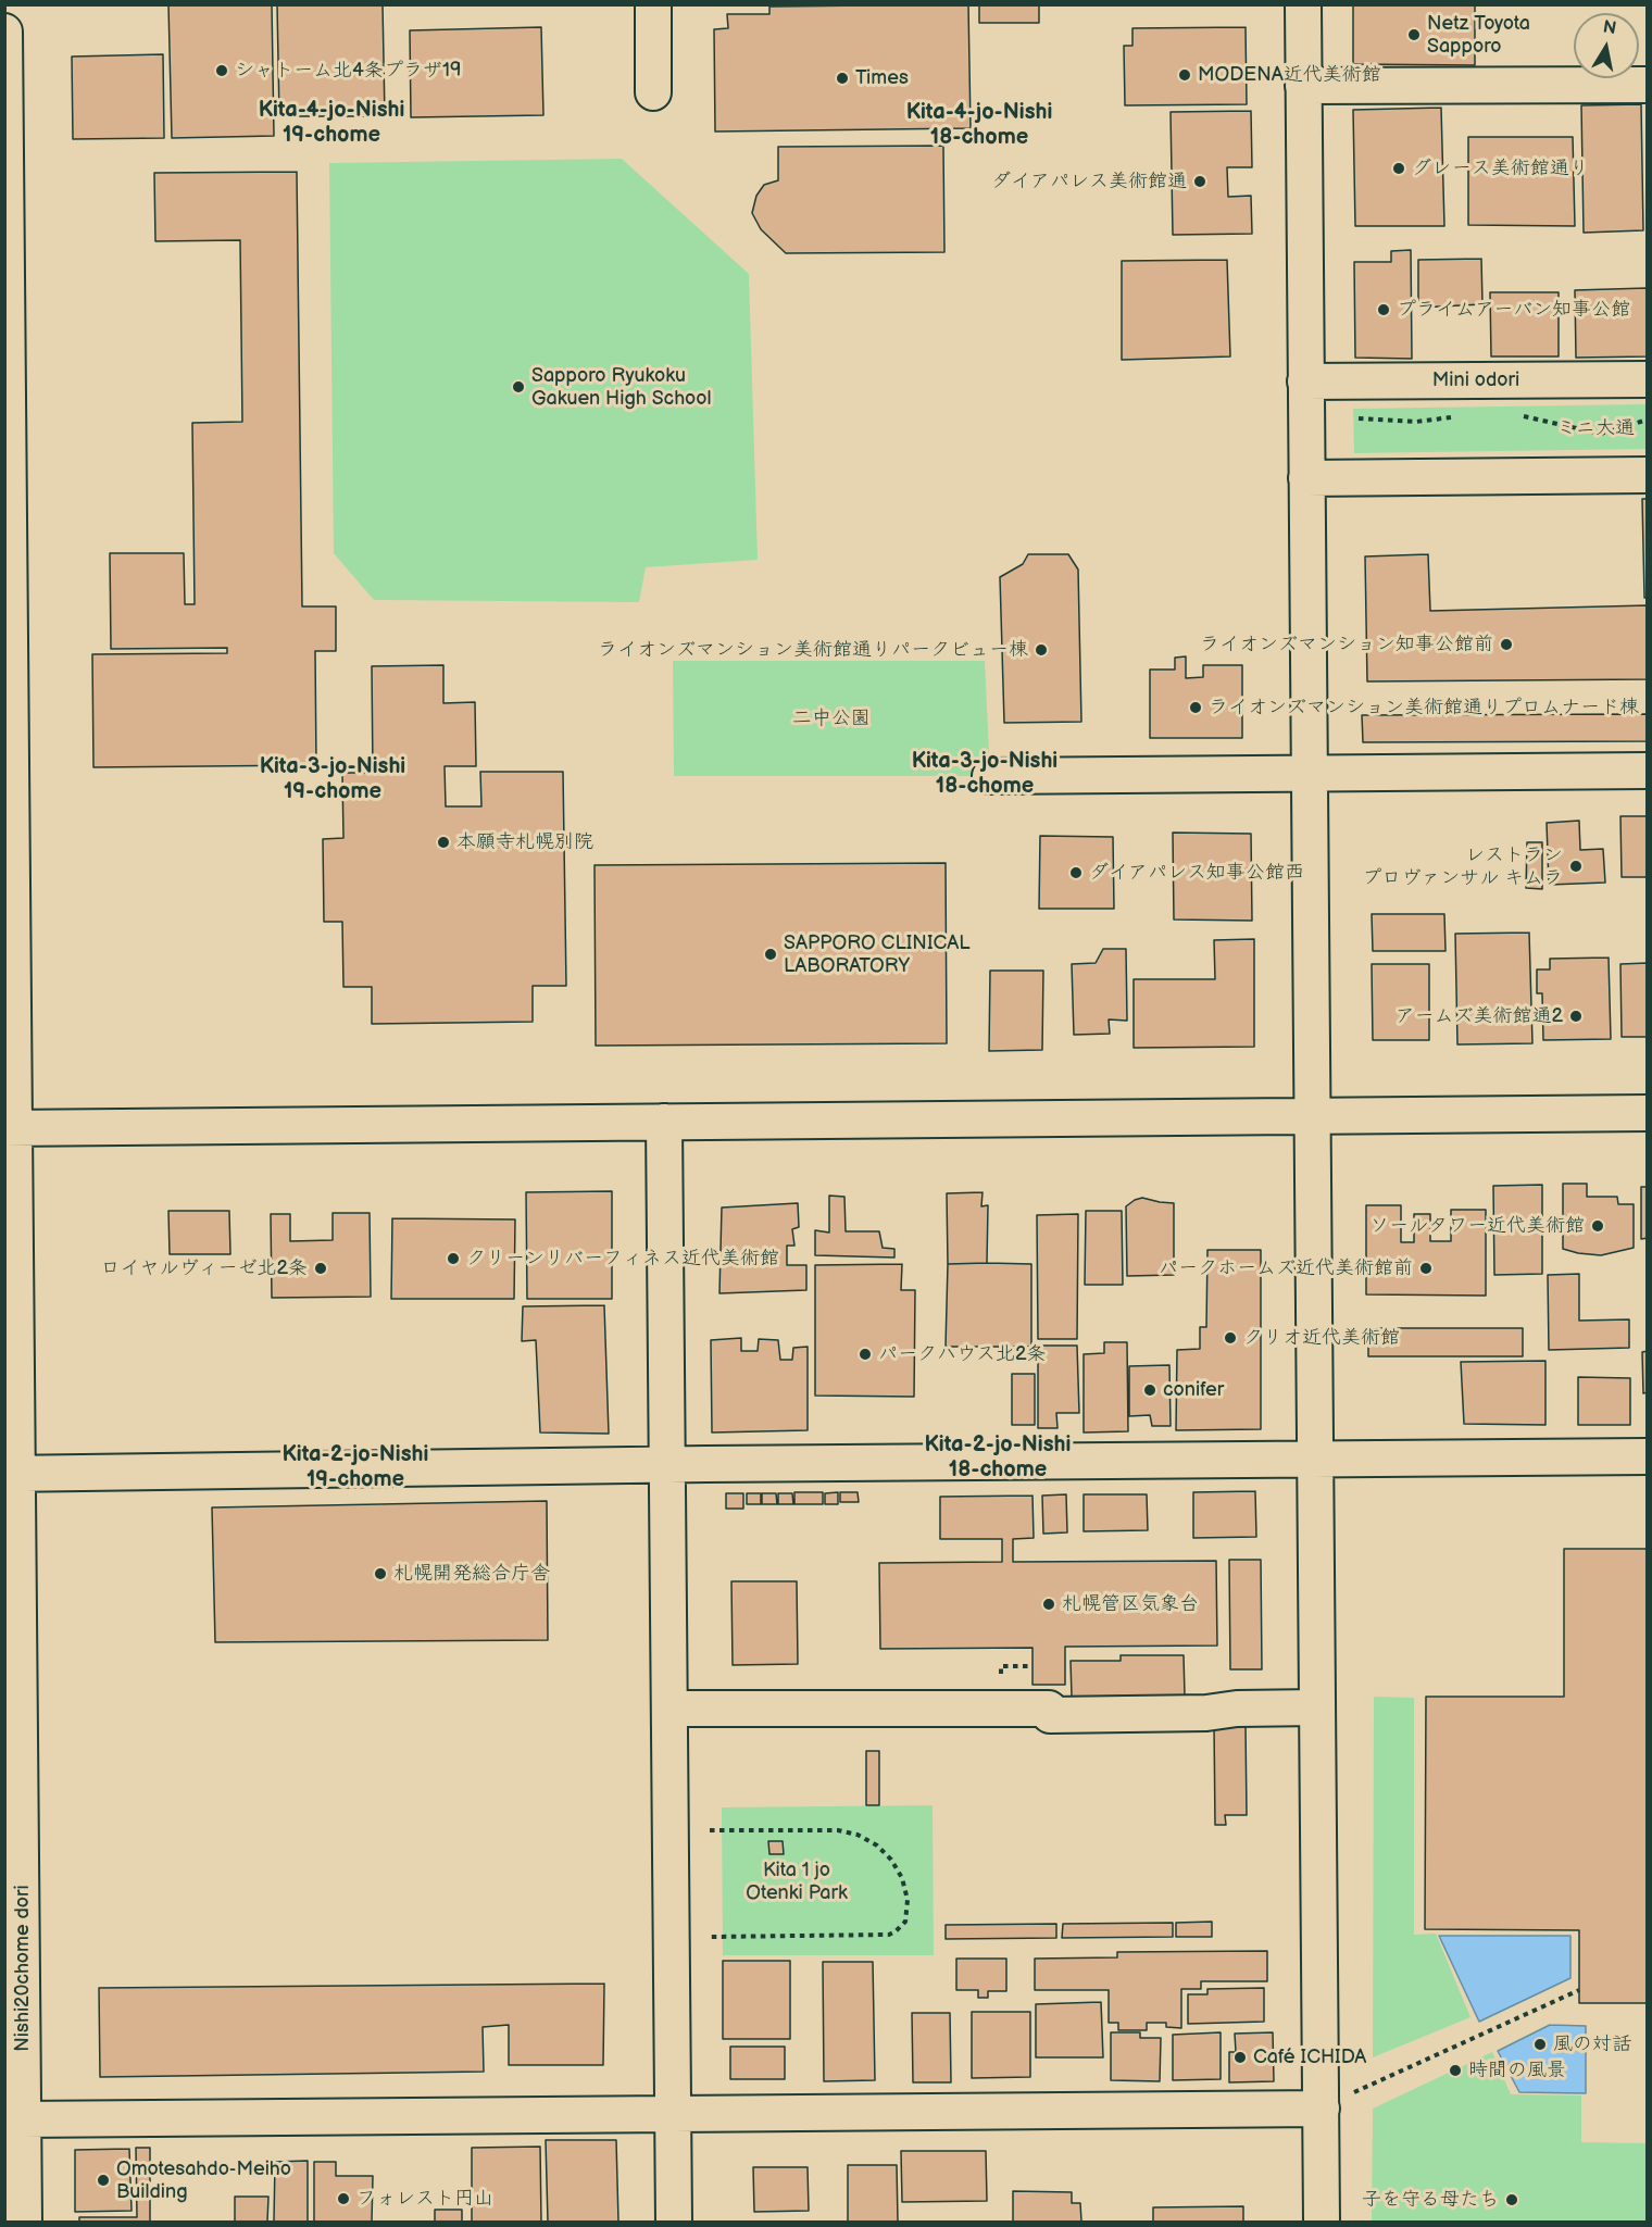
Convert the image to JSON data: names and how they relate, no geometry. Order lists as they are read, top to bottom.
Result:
{
  "streets": {
    "street": ["Mini odori", "Nishi20chome dori"]
  },
  "districts": [
    "Kita-4-jo-Nishi 19-chome",
    "Kita-4-jo-Nishi 18-chome",
    "Kita-3-jo-Nishi 18-chome",
    "Kita-3-jo-Nishi 19-chome",
    "Kita-2-jo-Nishi 18-chome",
    "Kita-2-jo-Nishi 19-chome"
  ],
  "parks": ["ミニ大通", "二中公園", "Kita 1 jo Otenki Park"],
  "places": [
    "Netz Toyota Sapporo",
    "シャトーム北4条プラザ19",
    "MODENA近代美術館",
    "Times",
    "グレース美術館通り",
    "ダイアパレス美術館通",
    "プライムアーバン知事公館",
    "Sapporo Ryukoku Gakuen High School",
    "ライオンズマンション知事公館前",
    "ライオンズマンション美術館通りパークビュー棟",
    "ライオンズマンション美術館通りプロムナード棟",
    "本願寺札幌別院",
    "レストラン プロヴァンサル キムラ",
    "ダイアパレス知事公館西",
    "SAPPORO CLINICAL LABORATORY",
    "アームズ美術館通2",
    "ソールタワー近代美術館",
    "クリーンリバーフィネス近代美術館",
    "ロイヤルヴィーゼ北2条",
    "パークホームズ近代美術館前",
    "クリオ近代美術館",
    "パークハウス北2条",
    "conifer",
    "札幌開発総合庁舎",
    "札幌管区気象台",
    "風の対話",
    "Café ICHIDA",
    "時間の風景",
    "Omotesahdo-Meiho Building",
    "フォレスト円山",
    "子を守る母たち"
  ],
  "north": "top"
}
